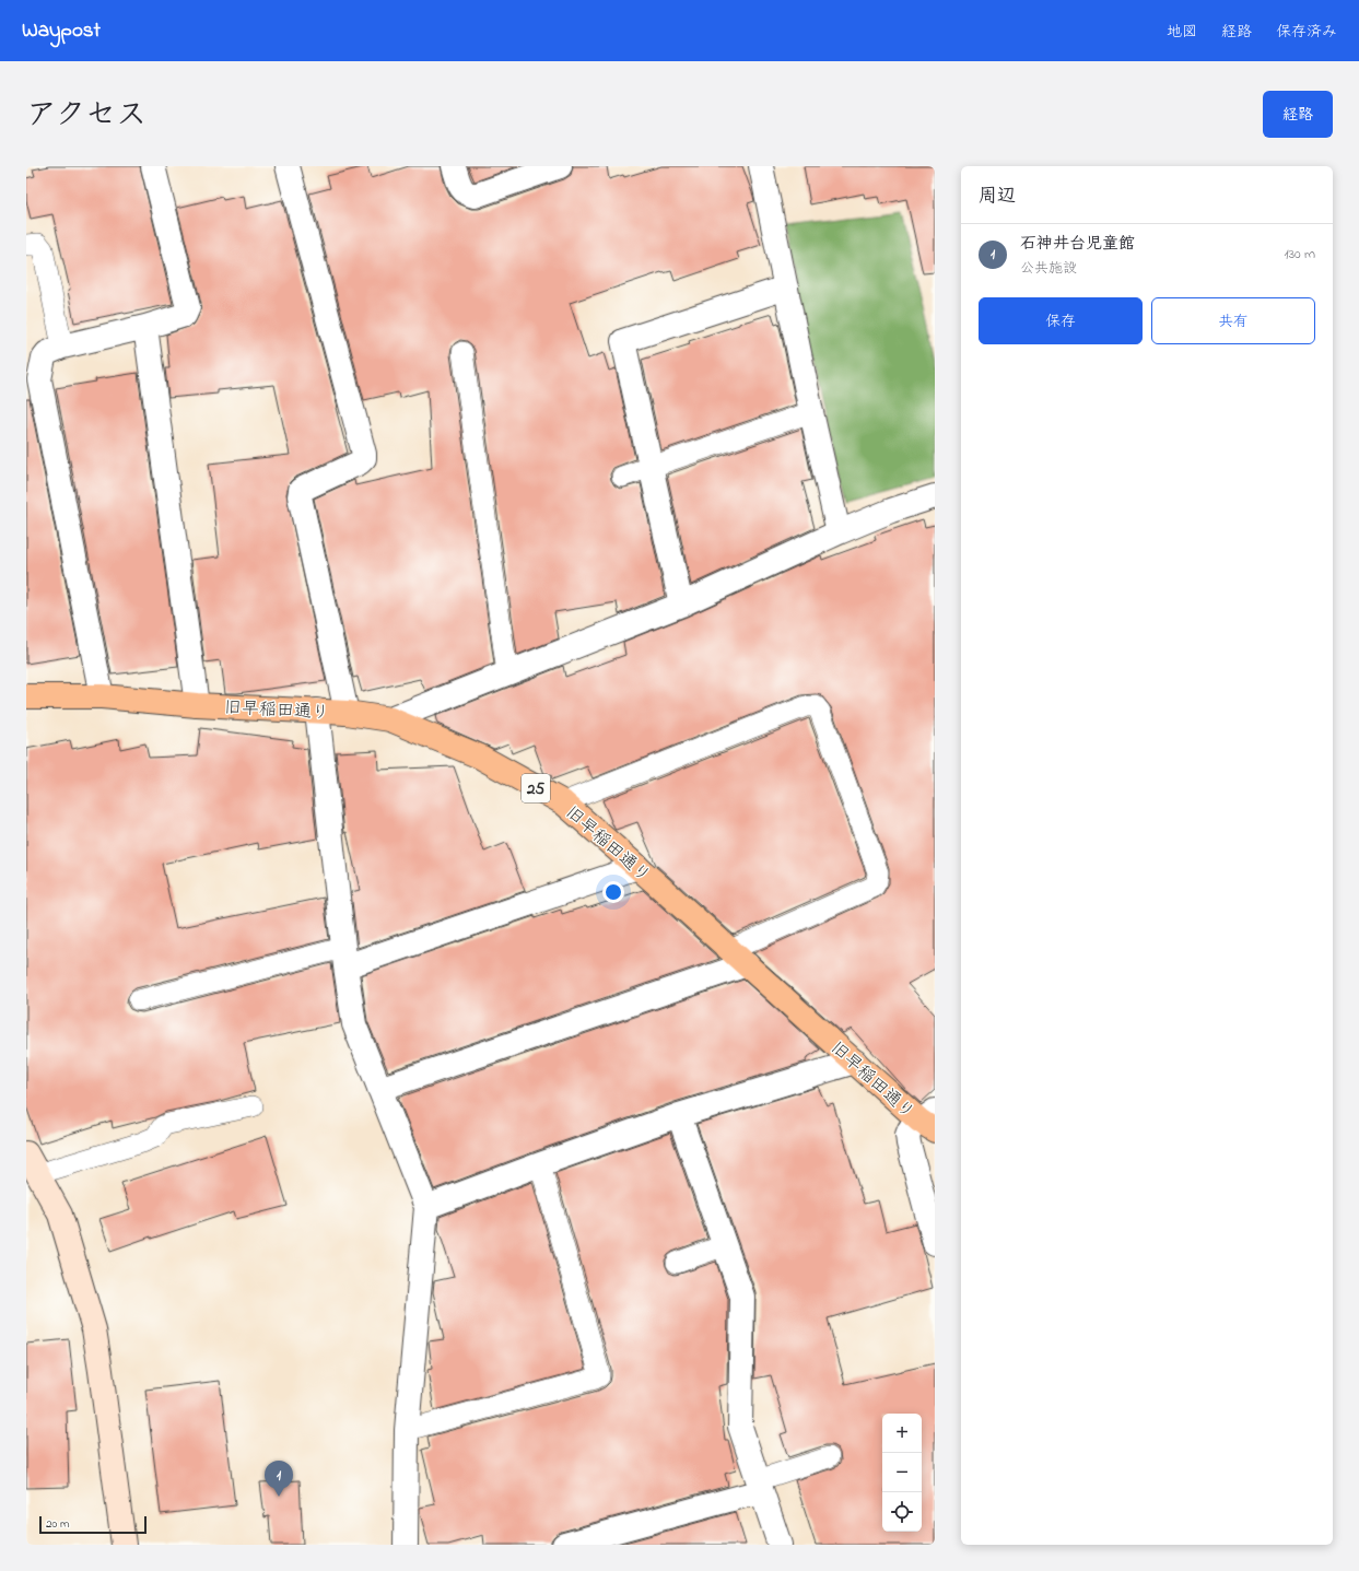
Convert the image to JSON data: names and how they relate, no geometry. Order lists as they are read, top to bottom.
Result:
{
  "streets": {
    "main road": ["旧早稲田通り", "25"]
  },
  "scale_bar": "20 m",
  "page": {
    "header": "Waypost",
    "nav": ["地図", "経路", "保存済み"],
    "title": "アクセス",
    "buttons": [
      "経路",
      ["保存", "共有"]
    ],
    "heading": "周辺",
    "list": [
      {
        "mark": "1",
        "name": "石神井台児童館",
        "note": "公共施設",
        "value": "130 m"
      }
    ],
    "map_buttons": ["+", "−"],
    "pins": "1",
    "scale": "20 m"
  }
}
